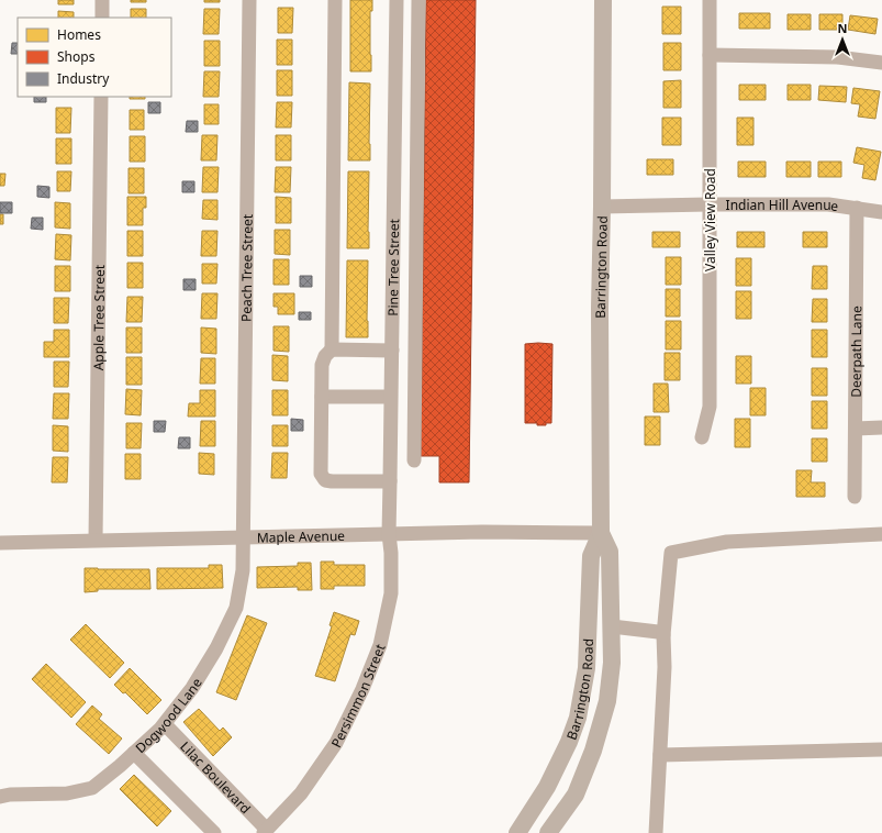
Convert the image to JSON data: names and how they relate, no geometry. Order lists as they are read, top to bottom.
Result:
{
  "streets": {
    "main road": ["Barrington Road"],
    "street": [
      "Indian Hill Avenue",
      "Valley View Road",
      "Pine Tree Street",
      "Peach Tree Street",
      "Apple Tree Street",
      "Deerpath Lane",
      "Maple Avenue",
      "Persimmon Street",
      "Dogwood Lane",
      "Lilac Boulevard"
    ]
  },
  "crossings": [
    ["Indian Hill Avenue", "Valley View Road"],
    ["Indian Hill Avenue", "Barrington Road"],
    ["Indian Hill Avenue", "Deerpath Lane"],
    ["Pine Tree Street", "Maple Avenue"],
    ["Pine Tree Street", "Persimmon Street"],
    ["Barrington Road", "Maple Avenue"],
    ["Peach Tree Street", "Maple Avenue"],
    ["Peach Tree Street", "Dogwood Lane"],
    ["Apple Tree Street", "Maple Avenue"],
    ["Maple Avenue", "Persimmon Street"],
    ["Maple Avenue", "Dogwood Lane"],
    ["Persimmon Street", "Lilac Boulevard"],
    ["Dogwood Lane", "Lilac Boulevard"]
  ],
  "legend": ["Homes", "Shops", "Industry"],
  "north": "top"
}
